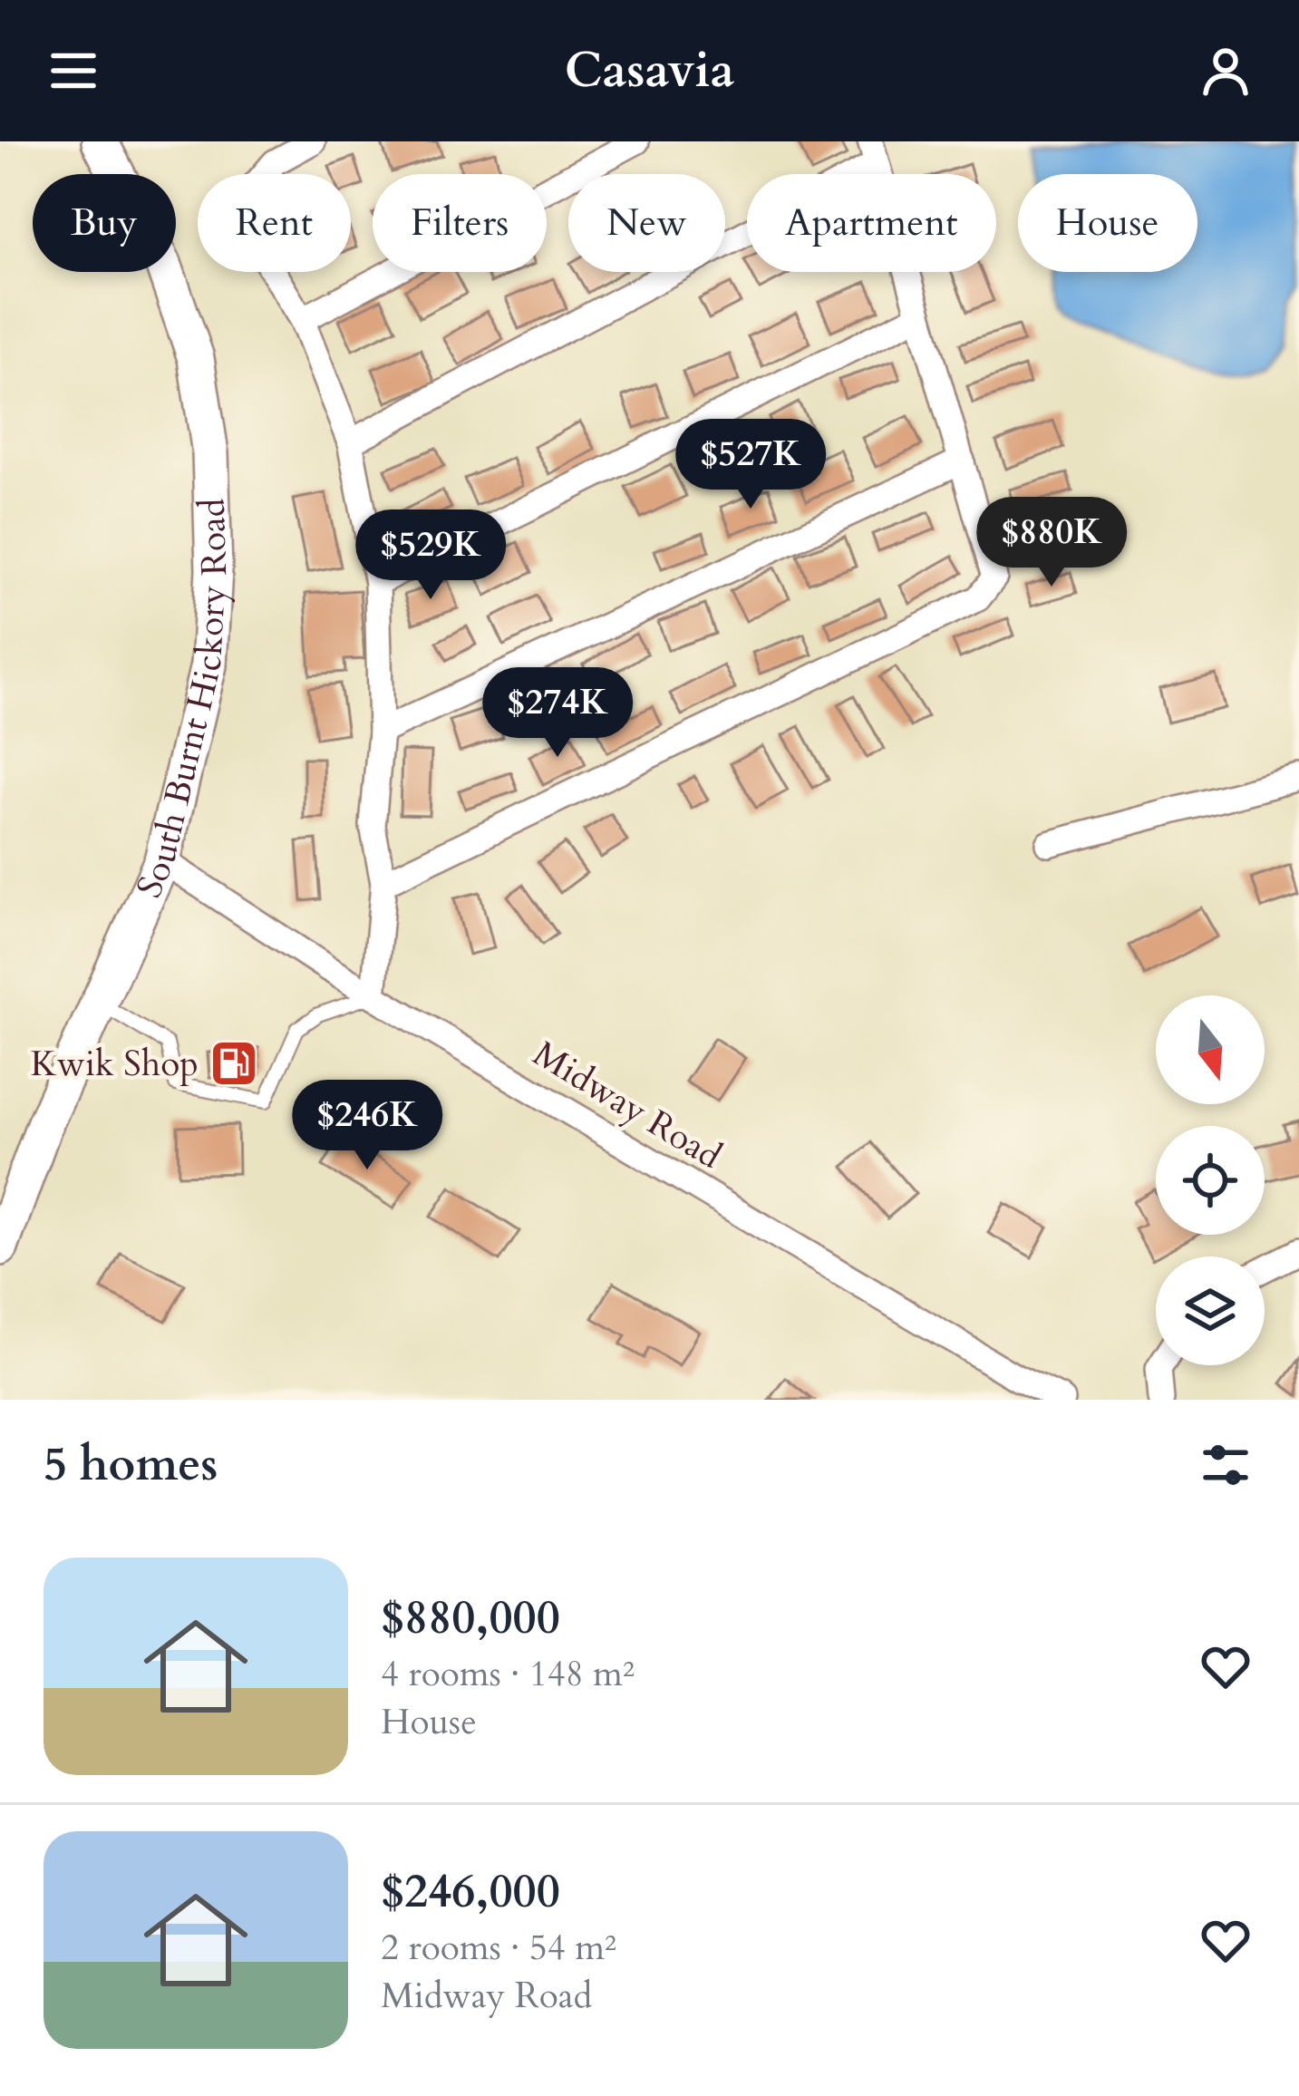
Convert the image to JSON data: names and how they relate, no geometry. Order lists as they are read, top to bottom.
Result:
{
  "streets": {
    "street": ["South Burnt Hickory Road", "Midway Road"]
  },
  "crossings": [
    ["South Burnt Hickory Road", "Midway Road"]
  ],
  "places": {
    "fuel station": ["Kwik Shop"]
  },
  "north": "bottom",
  "page": {
    "header": "Casavia",
    "chip": [
      "Buy",
      "Rent",
      "Filters",
      "New",
      "Apartment",
      "House"
    ],
    "price": [
      "$527K",
      "$880K",
      "$529K",
      "$274K",
      "$246K"
    ],
    "heading": "5 homes",
    "list": [
      {
        "name": "$880,000",
        "note": "4 rooms · 148 m² · House"
      },
      {
        "name": "$246,000",
        "note": "2 rooms · 54 m² · Midway Road"
      }
    ]
  }
}
